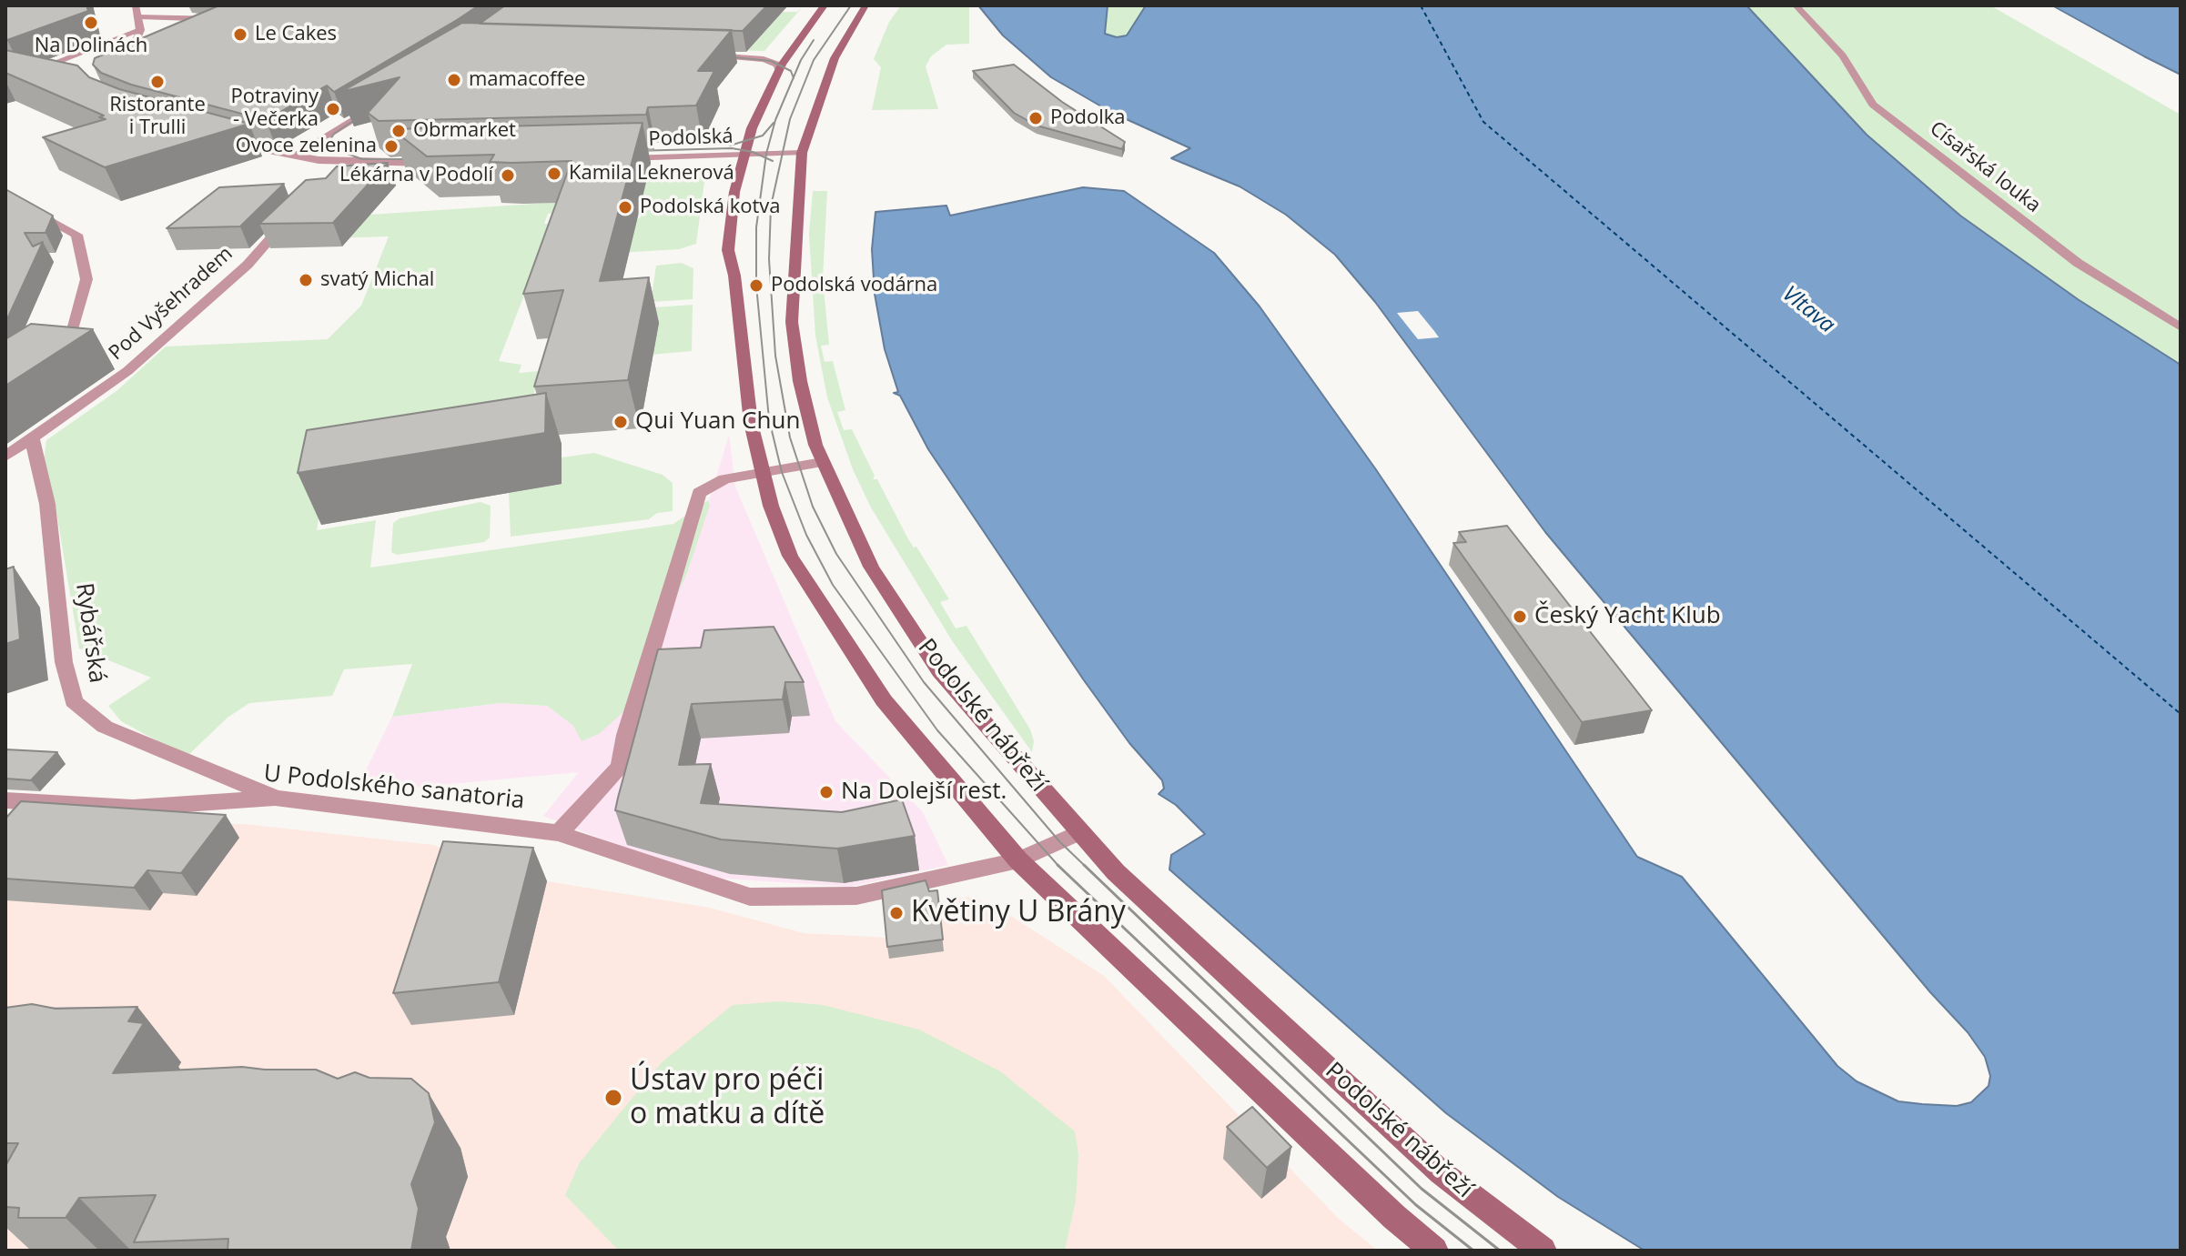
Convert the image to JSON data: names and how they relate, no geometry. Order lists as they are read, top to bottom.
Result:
{
  "streets": {
    "main road": ["Podolské nábřeží"],
    "street": [
      "Podolská",
      "Císařská louka",
      "Pod Vyšehradem",
      "Rybářská",
      "U Podolského sanatoria"
    ]
  },
  "crossings": [
    ["Podolská", "Podolské nábřeží"],
    ["Pod Vyšehradem", "Rybářská"],
    ["Rybářská", "U Podolského sanatoria"],
    ["Podolské nábřeží", "U Podolského sanatoria"]
  ],
  "water": ["Vltava"],
  "places": [
    "Na Dolinách",
    "Le Cakes",
    "mamacoffee",
    "Ristorante i Trulli",
    "Potraviny - Večerka",
    "Podolka",
    "Obrmarket",
    "Ovoce zelenina",
    "Kamila Leknerová",
    "Lékárna v Podolí",
    "Podolská kotva",
    "svatý Michal",
    "Podolská vodárna",
    "Qui Yuan Chun",
    "Český Yacht Klub",
    "Na Dolejší rest.",
    "Květiny U Brány",
    "Ústav pro péči o matku a dítě"
  ]
}
